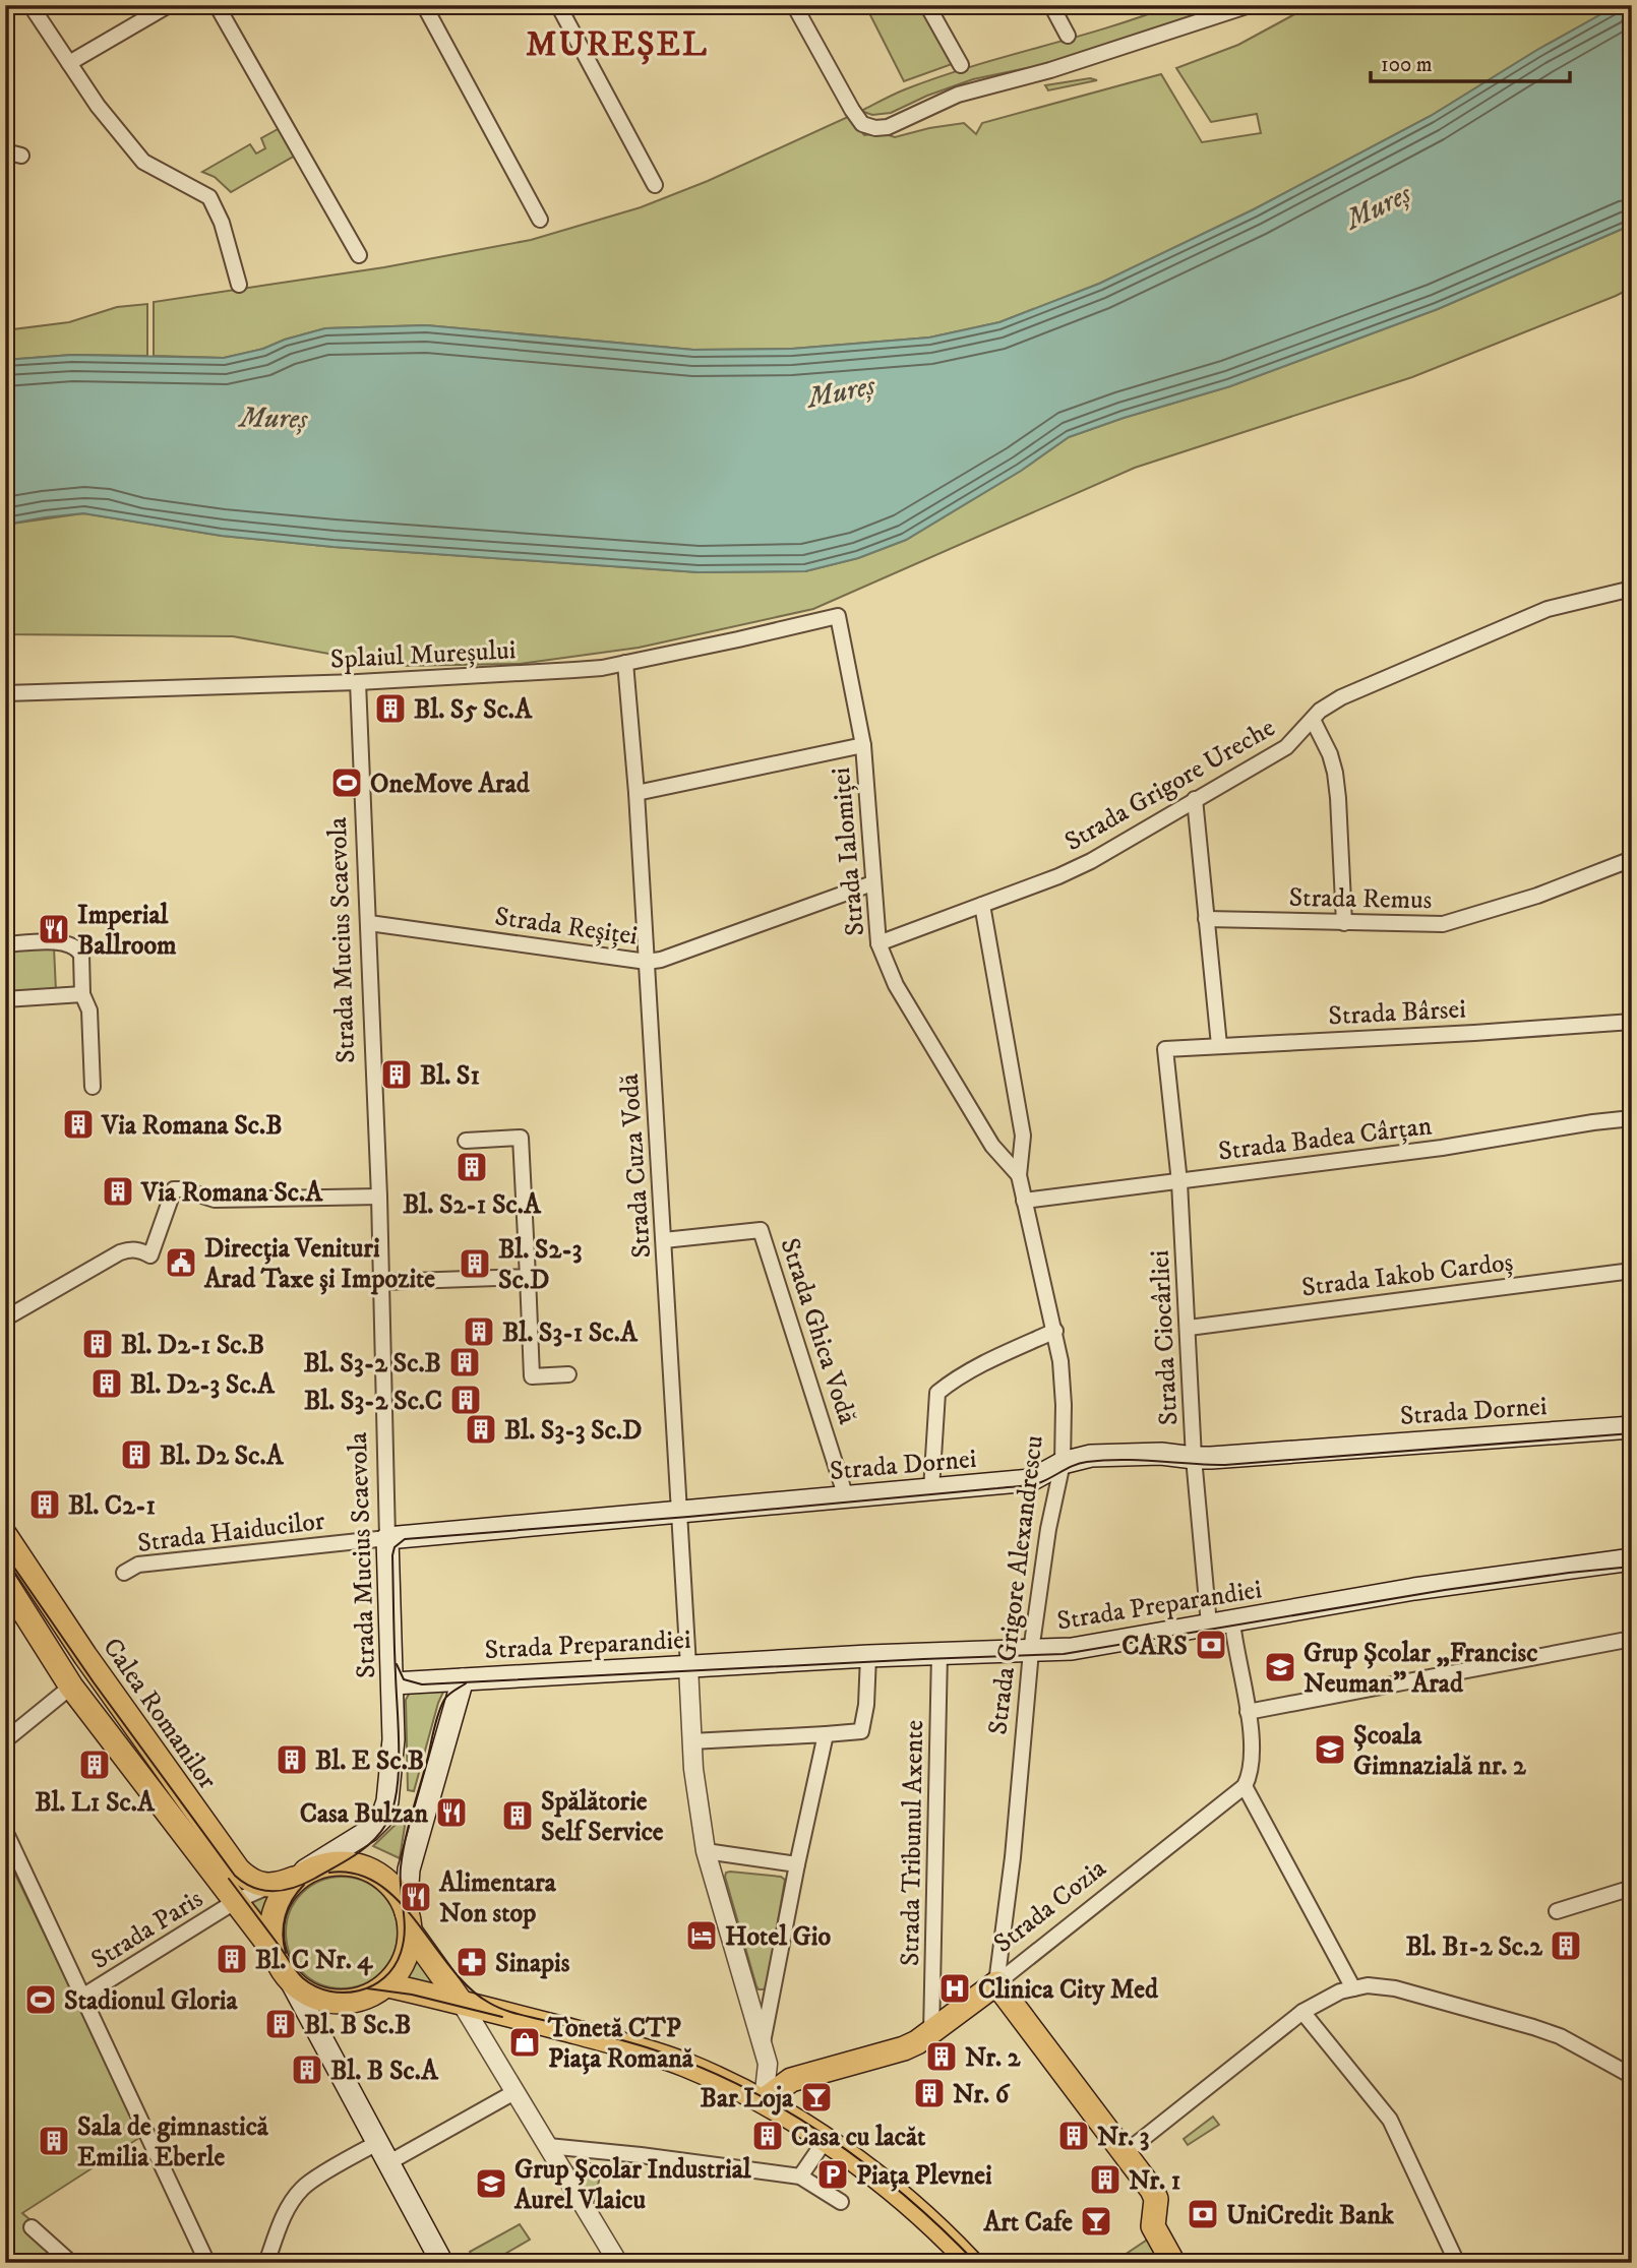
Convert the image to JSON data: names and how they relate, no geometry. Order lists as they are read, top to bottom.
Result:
{
  "streets": {
    "main road": [
      "Strada Mucius Scaevola",
      "Strada Dornei",
      "Strada Preparandiei",
      "Calea Romanilor",
      "Strada Cozia"
    ],
    "street": [
      "Splaiul Mureșului",
      "Strada Grigore Ureche",
      "Strada Ialomiței",
      "Strada Remus",
      "Strada Reșiței",
      "Strada Bârsei",
      "Strada Badea Cârțan",
      "Strada Cuza Vodă",
      "Strada Iakob Cardoș",
      "Strada Ghica Vodă",
      "Strada Ciocârliei",
      "Strada Haiducilor",
      "Strada Grigore Alexandrescu",
      "Strada Tribunul Axente",
      "Strada Paris"
    ]
  },
  "crossings": [
    ["Splaiul Mureșului", "Strada Ialomiței"],
    ["Splaiul Mureșului", "Strada Mucius Scaevola"],
    ["Splaiul Mureșului", "Strada Cuza Vodă"],
    ["Strada Grigore Ureche", "Strada Ialomiței"],
    ["Strada Grigore Ureche", "Strada Grigore Alexandrescu"],
    ["Strada Ialomiței", "Strada Reșiței"],
    ["Strada Ialomiței", "Strada Grigore Alexandrescu"],
    ["Strada Reșiței", "Strada Mucius Scaevola"],
    ["Strada Reșiței", "Strada Cuza Vodă"],
    ["Strada Mucius Scaevola", "Strada Dornei"],
    ["Strada Mucius Scaevola", "Strada Haiducilor"],
    ["Strada Mucius Scaevola", "Strada Preparandiei"],
    ["Strada Mucius Scaevola", "Calea Romanilor"],
    ["Strada Bârsei", "Strada Ciocârliei"],
    ["Strada Badea Cârțan", "Strada Ciocârliei"],
    ["Strada Badea Cârțan", "Strada Grigore Alexandrescu"],
    ["Strada Cuza Vodă", "Strada Ghica Vodă"],
    ["Strada Cuza Vodă", "Strada Dornei"],
    ["Strada Cuza Vodă", "Strada Preparandiei"],
    ["Strada Iakob Cardoș", "Strada Ciocârliei"],
    ["Strada Ghica Vodă", "Strada Dornei"],
    ["Strada Ciocârliei", "Strada Dornei"],
    ["Strada Ciocârliei", "Strada Preparandiei"],
    ["Strada Dornei", "Strada Haiducilor"],
    ["Strada Dornei", "Strada Grigore Alexandrescu"],
    ["Strada Grigore Alexandrescu", "Strada Preparandiei"],
    ["Strada Grigore Alexandrescu", "Strada Cozia"],
    ["Strada Preparandiei", "Strada Tribunul Axente"],
    ["Calea Romanilor", "Strada Paris"],
    ["Strada Tribunul Axente", "Strada Cozia"]
  ],
  "districts": ["MUREȘEL"],
  "water": ["Mureș"],
  "places": {
    "building": [
      "Bl. S5 Sc.A",
      "Bl. S1",
      "Via Romana Sc.B",
      "Bl. S2-1 Sc.A",
      "Via Romana Sc.A",
      "Bl. S2-3 Sc.D",
      "Bl. S3-1 Sc.A",
      "Bl. D2-1 Sc.B",
      "Bl. S3-2 Sc.B",
      "Bl. D2-3 Sc.A",
      "Bl. S3-2 Sc.C",
      "Bl. S3-3 Sc.D",
      "Bl. D2 Sc.A",
      "Bl. C2-1",
      "Bl. E Sc.B",
      "Bl. L1 Sc.A",
      "Spălătorie Self Service",
      "Bl. B1-2 Sc.2",
      "Bl. C Nr. 4",
      "Bl. B Sc.B",
      "Nr. 2",
      "Bl. B Sc.A",
      "Nr. 6",
      "Casa cu lacăt",
      "Nr. 3",
      "Sala de gimnastică Emilia Eberle",
      "Nr. 1"
    ],
    "sports": ["OneMove Arad", "Stadionul Gloria"],
    "restaurant": ["Imperial Ballroom", "Casa Bulzan", "Alimentara Non stop"],
    "public building": ["Direcția Venituri Arad Taxe și Impozite"],
    "bank": ["CARS", "UniCredit Bank"],
    "school or university": ["Grup Școlar „Francisc Neuman” Arad", "Școala Gimnazială nr. 2", "Grup Școlar Industrial Aurel Vlaicu"],
    "hotel": ["Hotel Gio"],
    "pharmacy": ["Sinapis"],
    "hospital": ["Clinica City Med"],
    "shop": ["Tonetă CTP Piața Romană"],
    "bar": ["Bar Loja", "Art Cafe"],
    "parking": ["Piața Plevnei"]
  },
  "scale_bar": "100 m"
}
